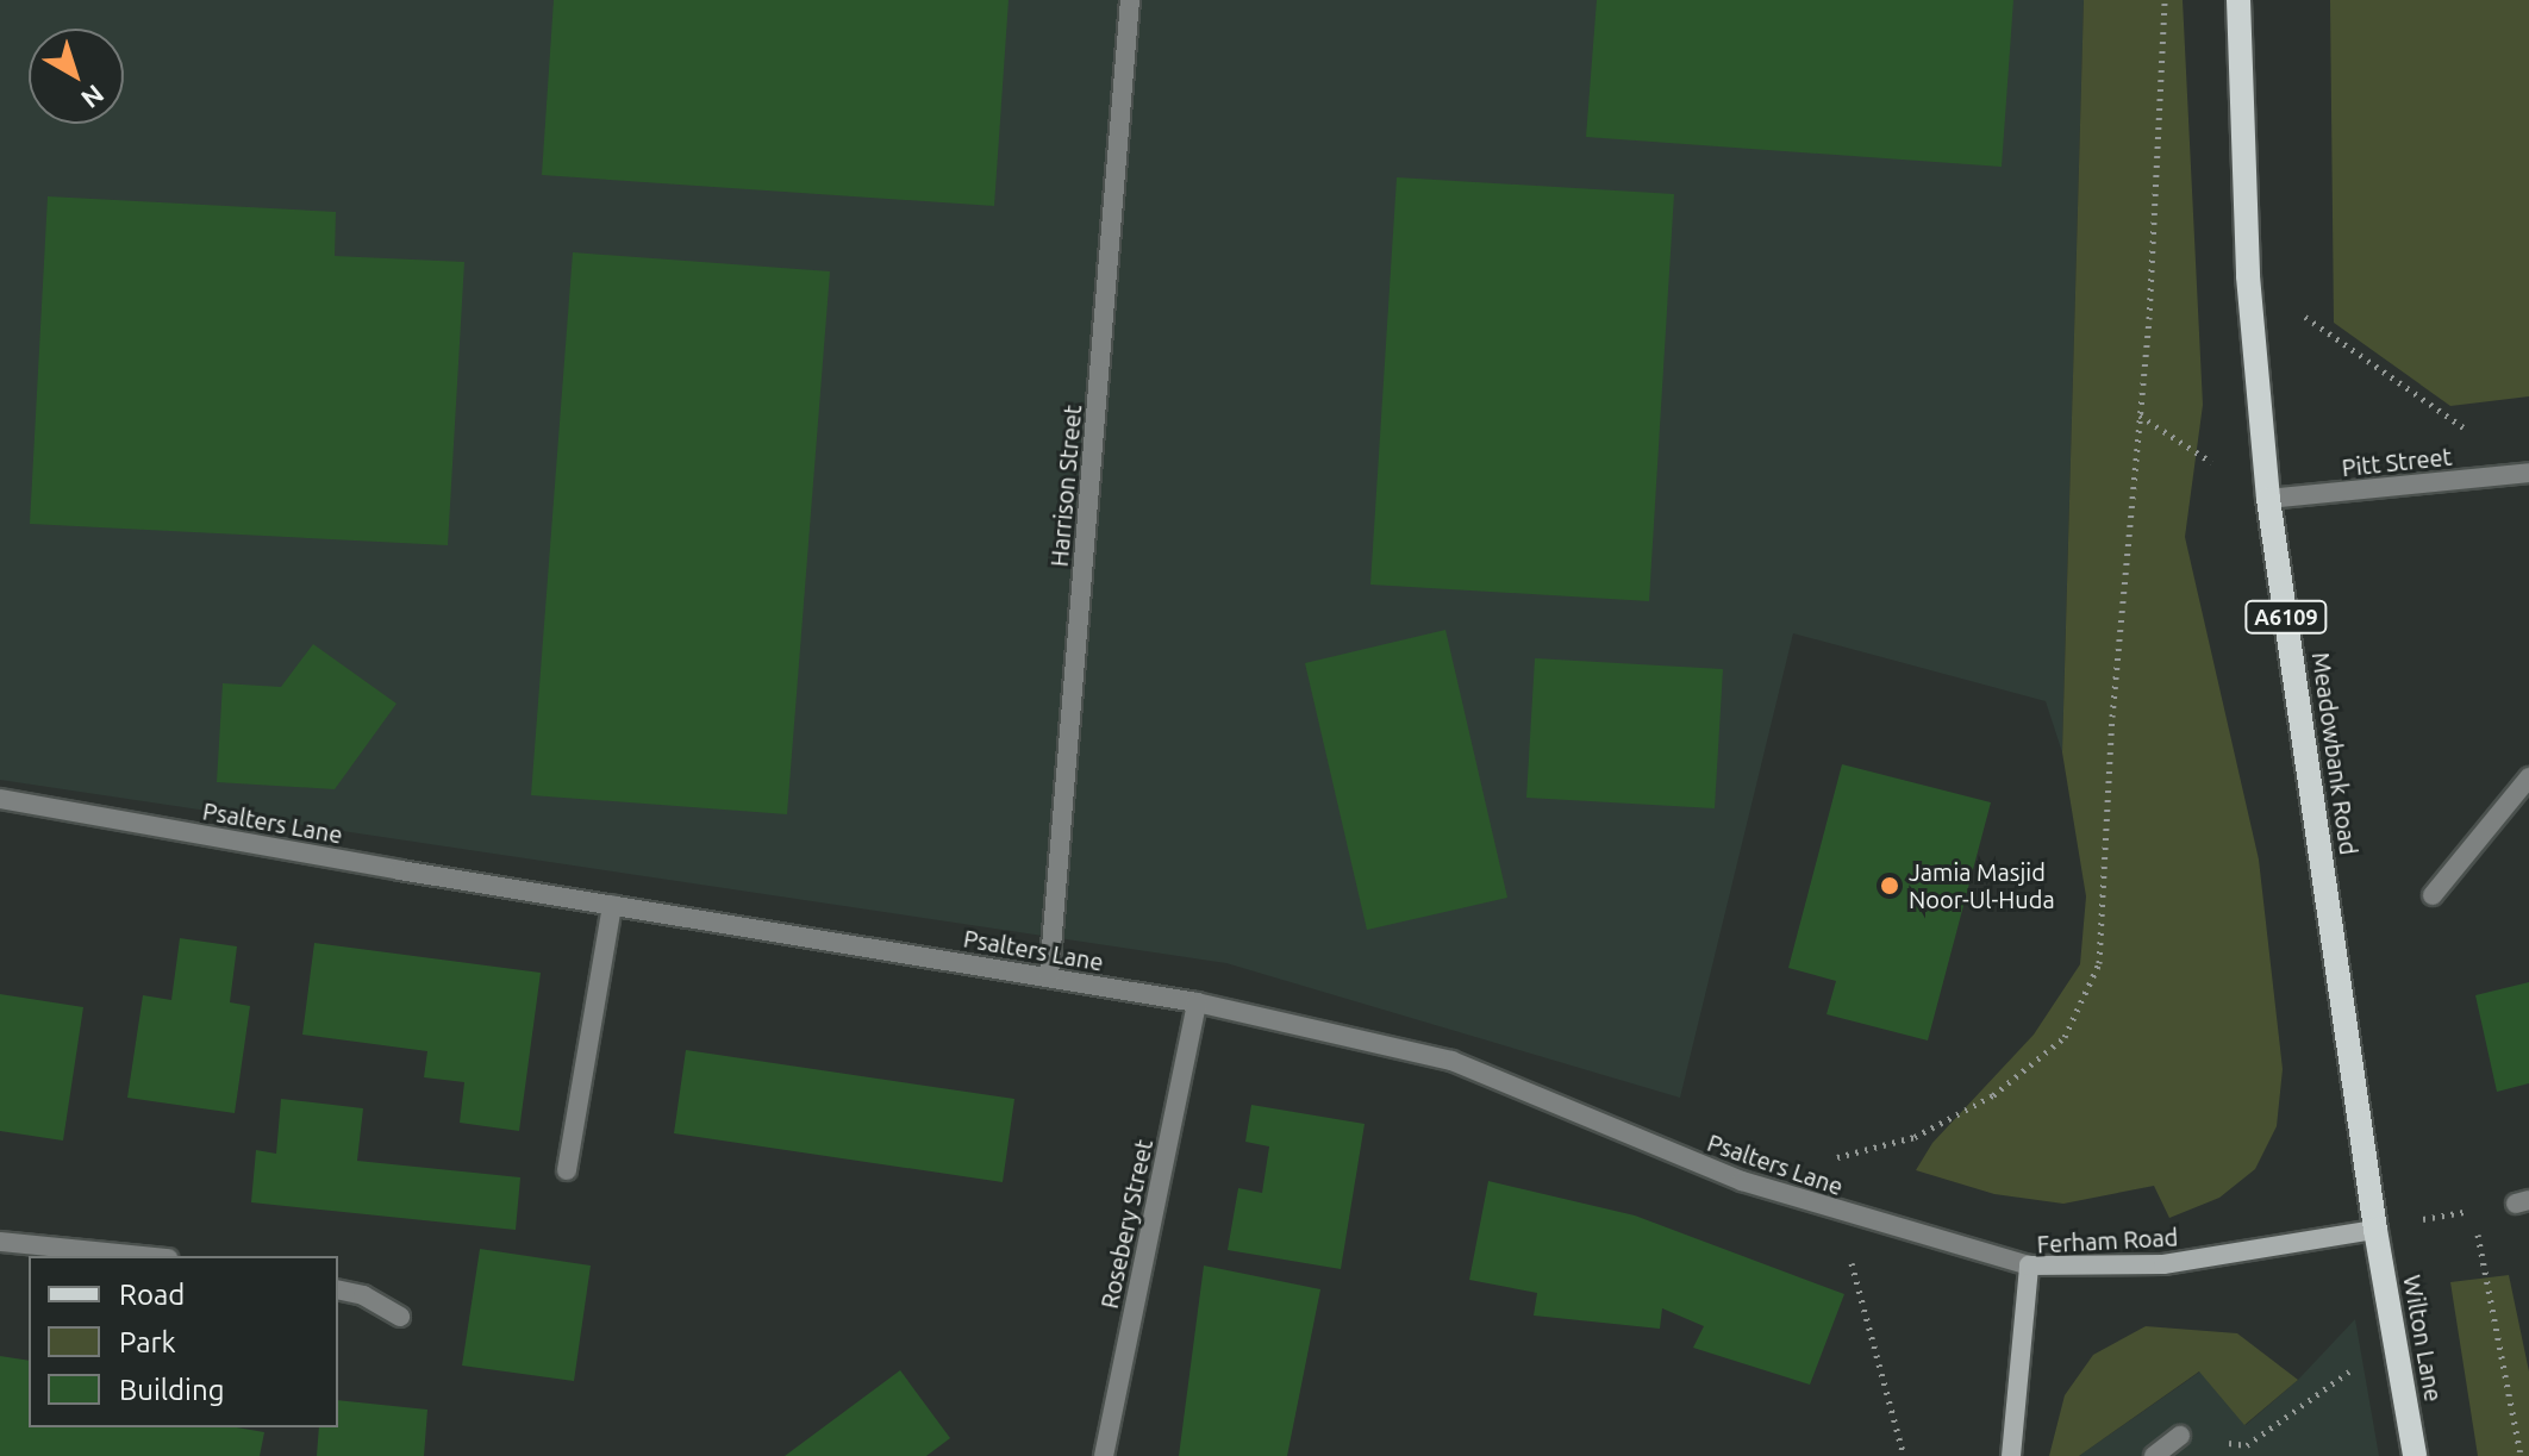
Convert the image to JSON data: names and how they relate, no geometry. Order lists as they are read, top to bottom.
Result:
{
  "streets": {
    "main road": ["A6109", "Meadowbank Road", "Wilton Lane"],
    "street": [
      "Pitt Street",
      "Harrison Street",
      "Psalters Lane",
      "Rosebery Street",
      "Ferham Road"
    ]
  },
  "crossings": [
    ["Pitt Street", "Meadowbank Road"],
    ["Harrison Street", "Psalters Lane"],
    ["Meadowbank Road", "Ferham Road"],
    ["Meadowbank Road", "Wilton Lane"],
    ["Psalters Lane", "Rosebery Street"],
    ["Psalters Lane", "Ferham Road"],
    ["Ferham Road", "Wilton Lane"]
  ],
  "places": ["Jamia Masjid Noor-Ul-Huda"],
  "legend": ["Road", "Park", "Building"],
  "north": "bottom right"
}
